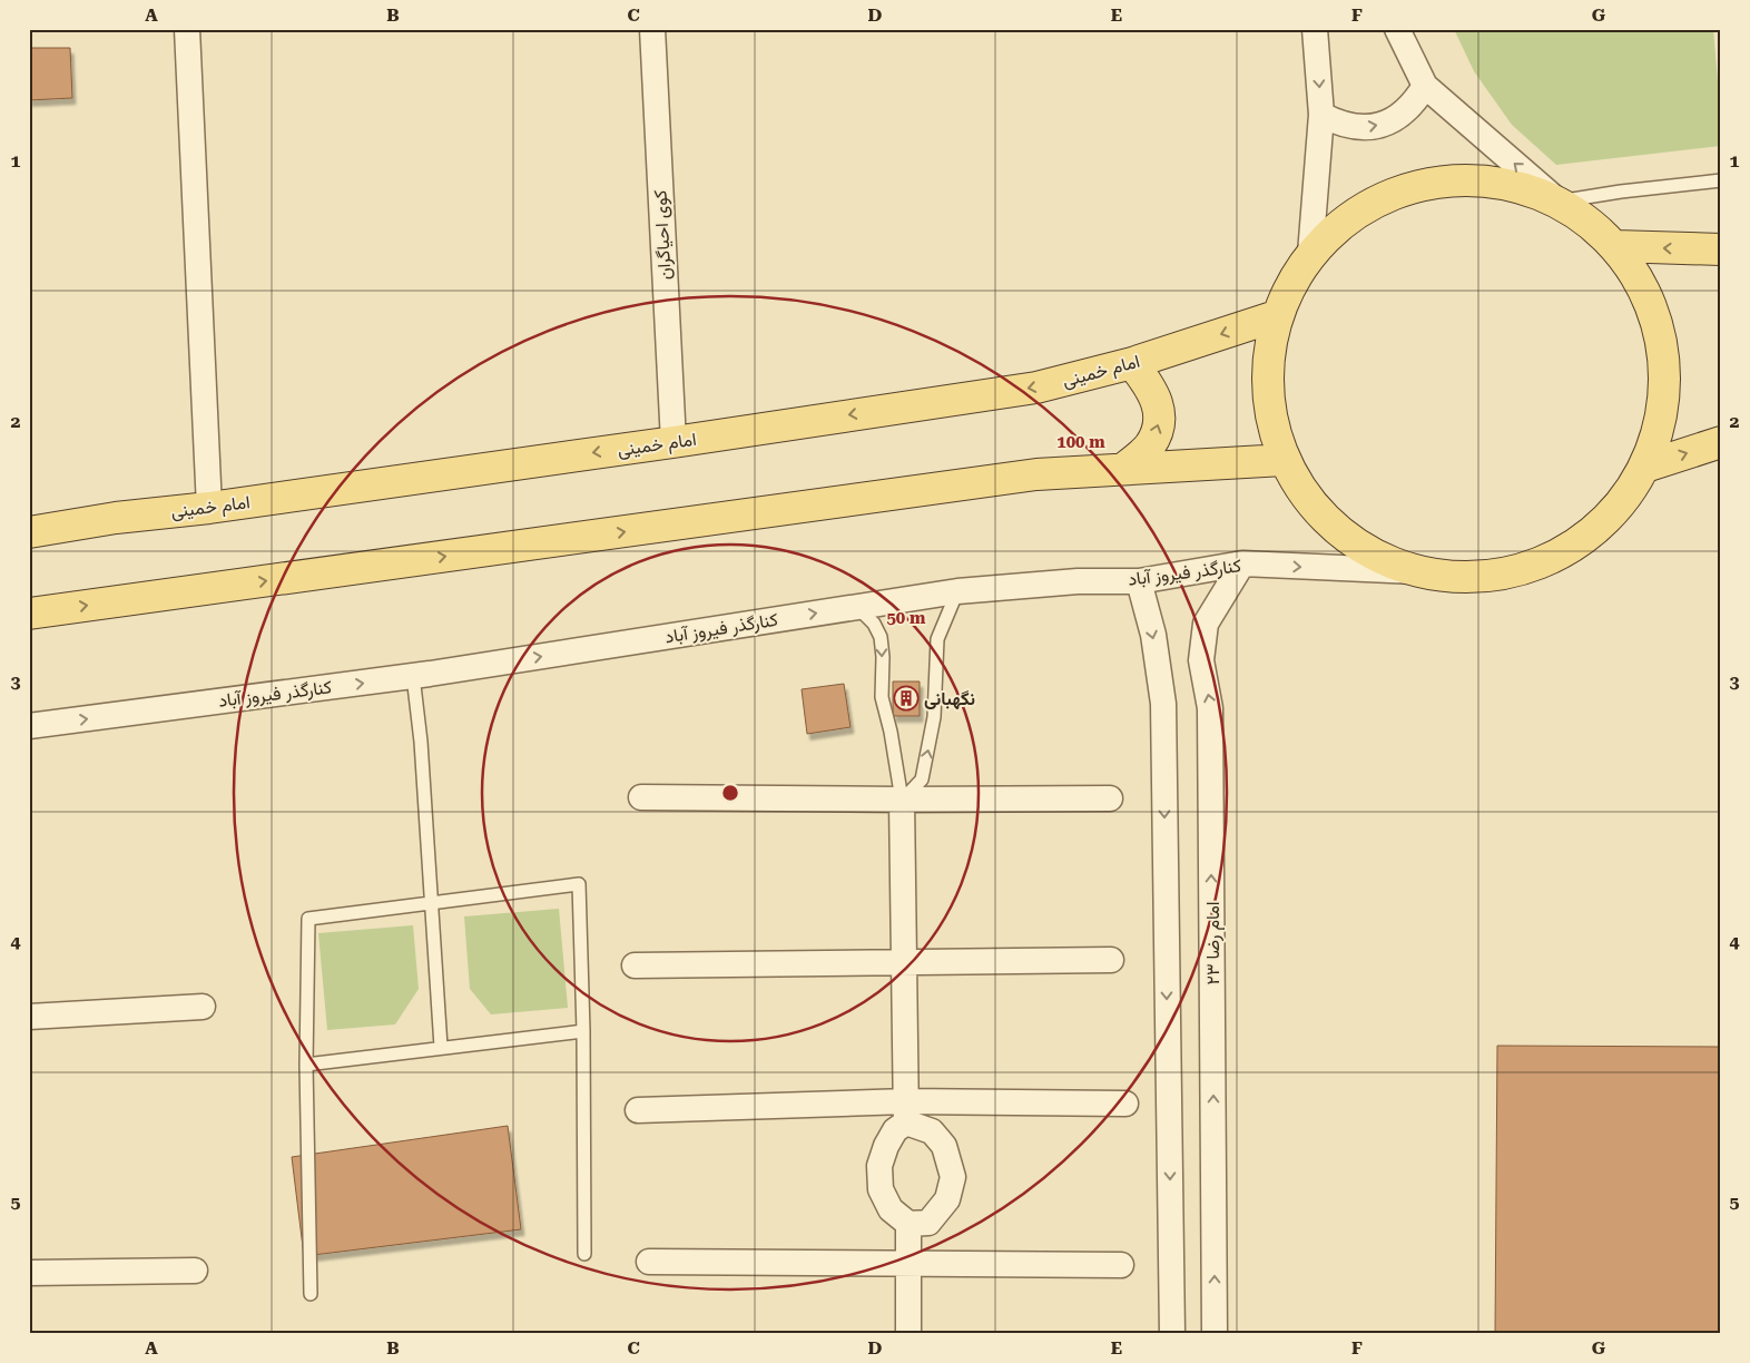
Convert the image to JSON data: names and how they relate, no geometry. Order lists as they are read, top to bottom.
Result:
{
  "streets": {
    "main road": ["امام خمینی"],
    "street": ["کوی احیاگران", "کنارگذر فیروز آباد", "امام رضا ۲۳"]
  },
  "crossings": [
    ["کوی احیاگران", "امام خمینی"],
    ["کنارگذر فیروز آباد", "امام رضا ۲۳"]
  ],
  "one_way": ["کنارگذر فیروز آباد"],
  "places": {
    "building": ["نگهبانی"]
  },
  "grid": {
    "columns": [
      "A",
      "B",
      "C",
      "D",
      "E",
      "F",
      "G"
    ],
    "rows": [
      "1",
      "2",
      "3",
      "4",
      "5"
    ]
  },
  "rings": ["100 m", "50 m"]
}
